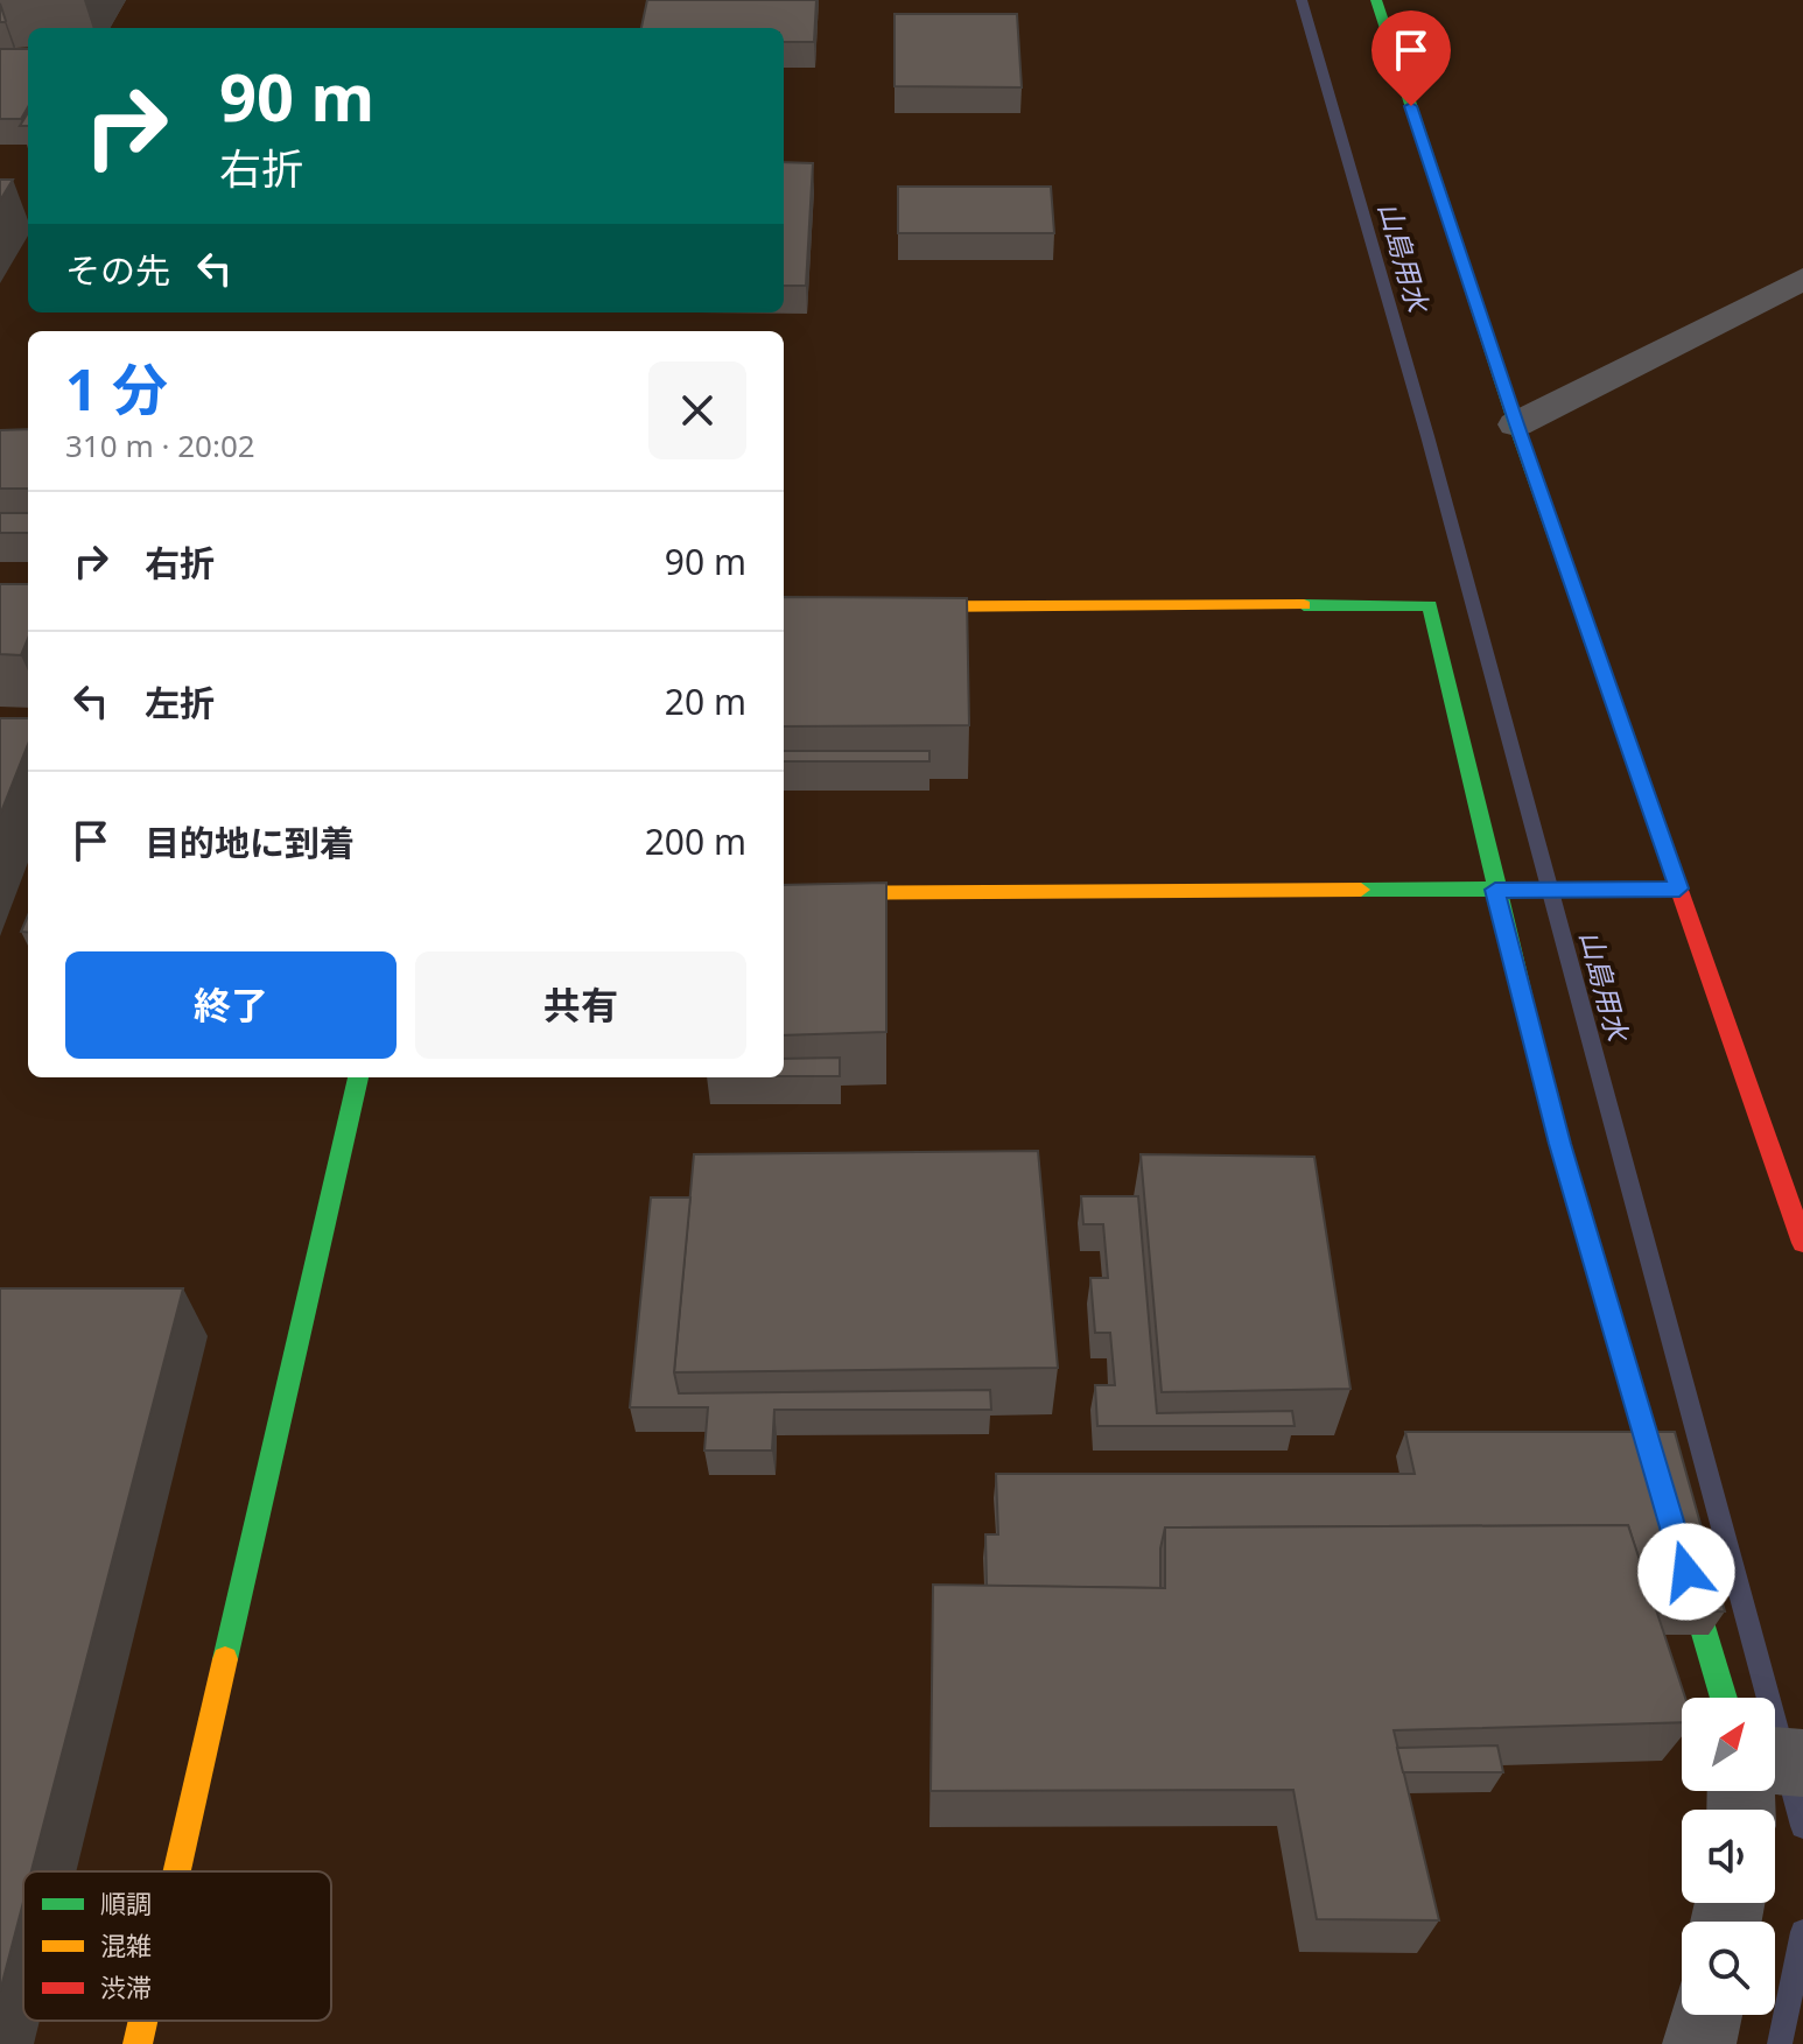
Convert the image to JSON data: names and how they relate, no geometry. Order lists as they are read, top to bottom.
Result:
{
  "water": ["山島用水"],
  "legend": ["順調", "混雑", "渋滞"],
  "north": "top right",
  "page": {
    "turn": ["90 m", "右折"],
    "then": "その先",
    "heading": ["1 分", "310 m · 20:02"],
    "list": [
      {
        "name": "右折",
        "value": "90 m"
      },
      {
        "name": "左折",
        "value": "20 m"
      },
      {
        "name": "目的地に到着",
        "value": "200 m"
      }
    ],
    "buttons": ["終了", "共有"]
  }
}
